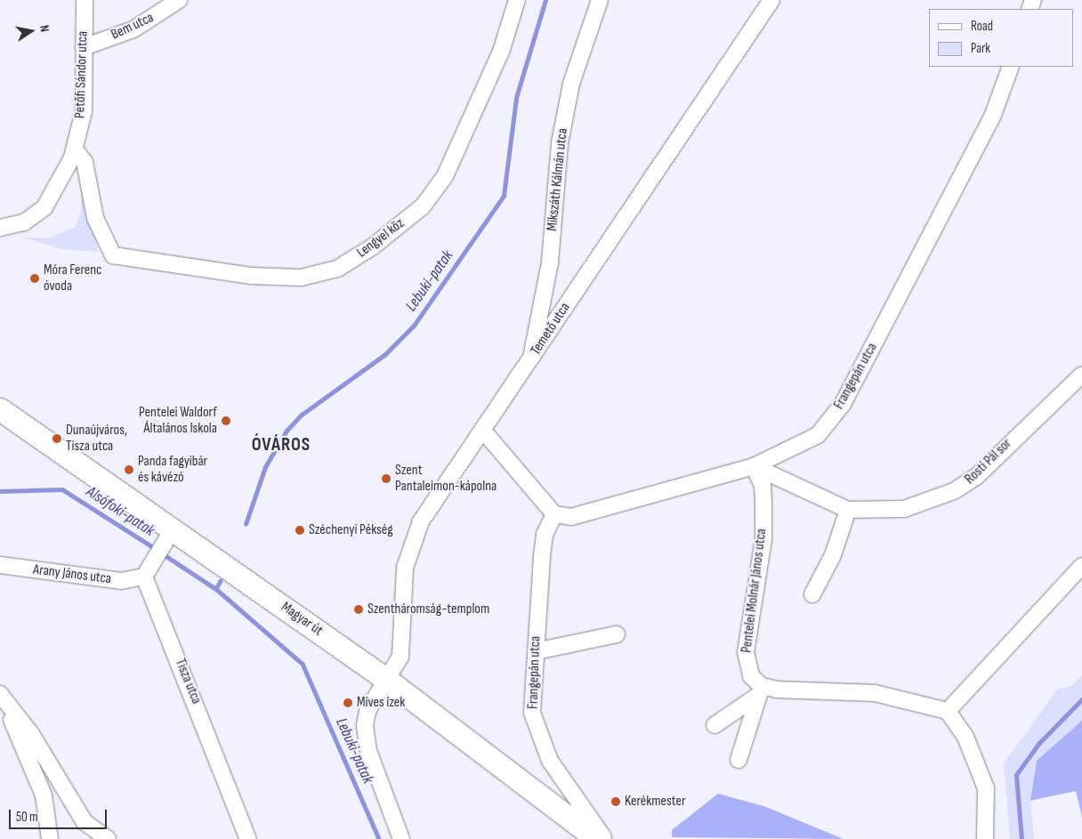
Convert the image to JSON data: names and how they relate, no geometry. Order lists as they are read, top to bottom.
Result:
{
  "streets": {
    "street": [
      "Bem utca",
      "Petőfi Sándor utca",
      "Mikszáth Kálmán utca",
      "Lengyel köz",
      "Temető utca",
      "Frangepán utca",
      "Rosti Pál sor",
      "Arany János utca",
      "Pentelei Molnár János utca",
      "Magyar út",
      "Tisza utca"
    ]
  },
  "crossings": [
    ["Bem utca", "Petőfi Sándor utca"],
    ["Petőfi Sándor utca", "Lengyel köz"],
    ["Mikszáth Kálmán utca", "Temető utca"],
    ["Temető utca", "Magyar út"],
    ["Frangepán utca", "Rosti Pál sor"],
    ["Frangepán utca", "Pentelei Molnár János utca"],
    ["Rosti Pál sor", "Pentelei Molnár János utca"],
    ["Arany János utca", "Tisza utca"]
  ],
  "districts": ["ÓVÁROS"],
  "water": ["Lebuki-patak", "Alsófoki-patak"],
  "places": [
    "Móra Ferenc óvoda",
    "Pentelei Waldorf Általános Iskola",
    "Dunaújváros, Tisza utca",
    "Panda fagyibár és kávézó",
    "Szent Pantaleimon-kápolna",
    "Széchenyi Pékség",
    "Szentháromság-templom",
    "Míves ízek",
    "Kerékmester"
  ],
  "legend": ["Road", "Park"],
  "scale_bar": "50 m",
  "north": "right"
}
